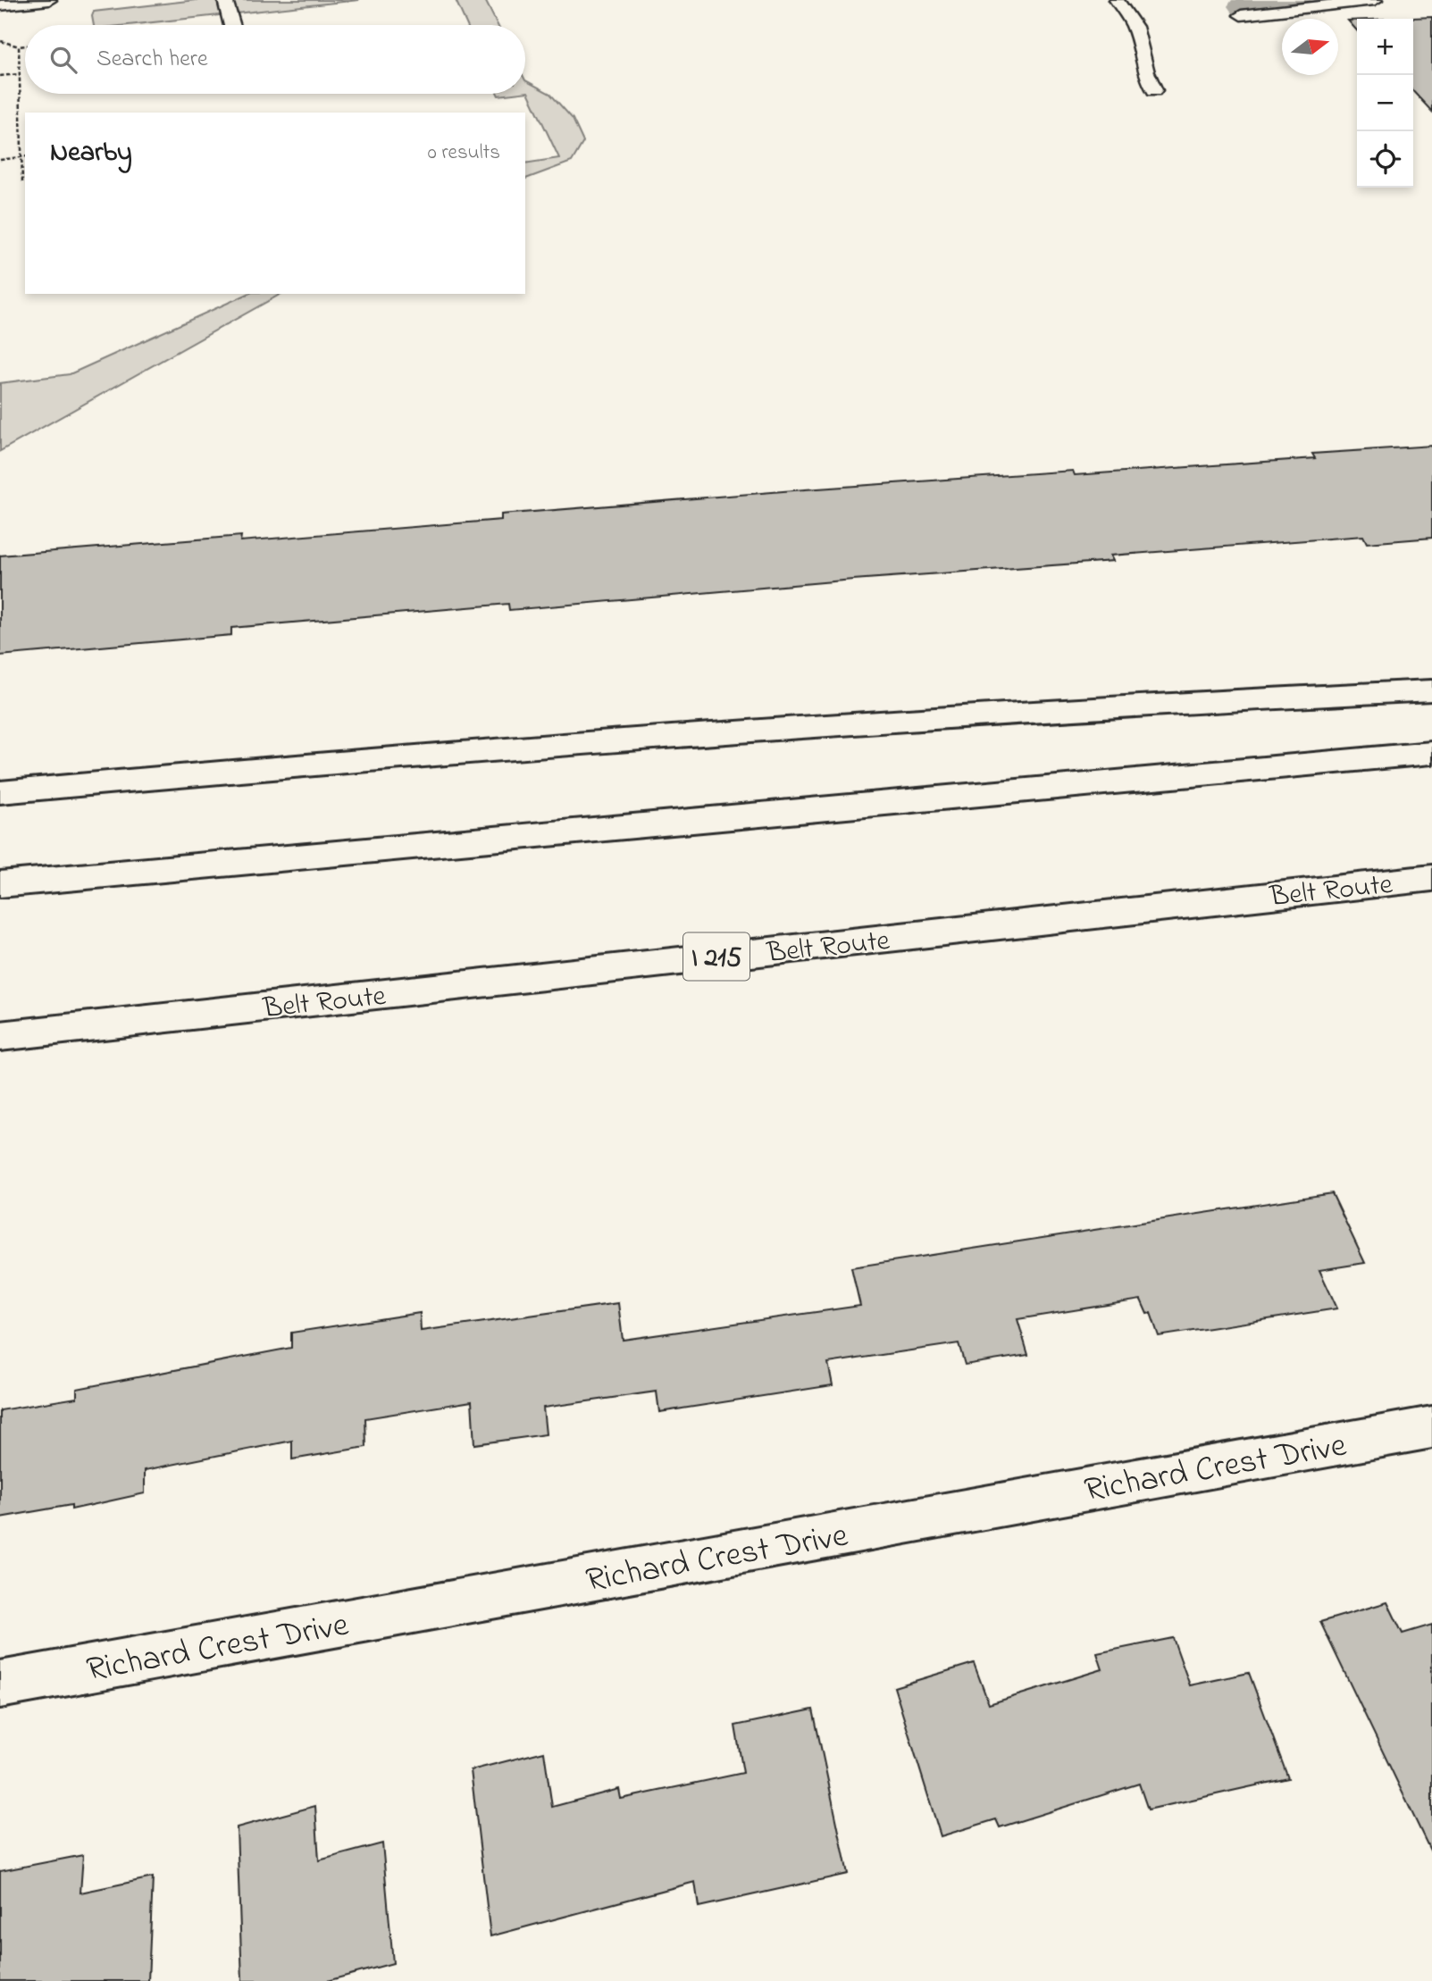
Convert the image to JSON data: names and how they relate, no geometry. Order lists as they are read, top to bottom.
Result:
{
  "streets": {
    "main road": ["Belt Route", "I 215", "Richard Crest Drive"]
  },
  "north": "right",
  "page": {
    "map_buttons": ["+", "−"],
    "search": "Search here",
    "heading": ["Nearby", "0 results"]
  }
}
